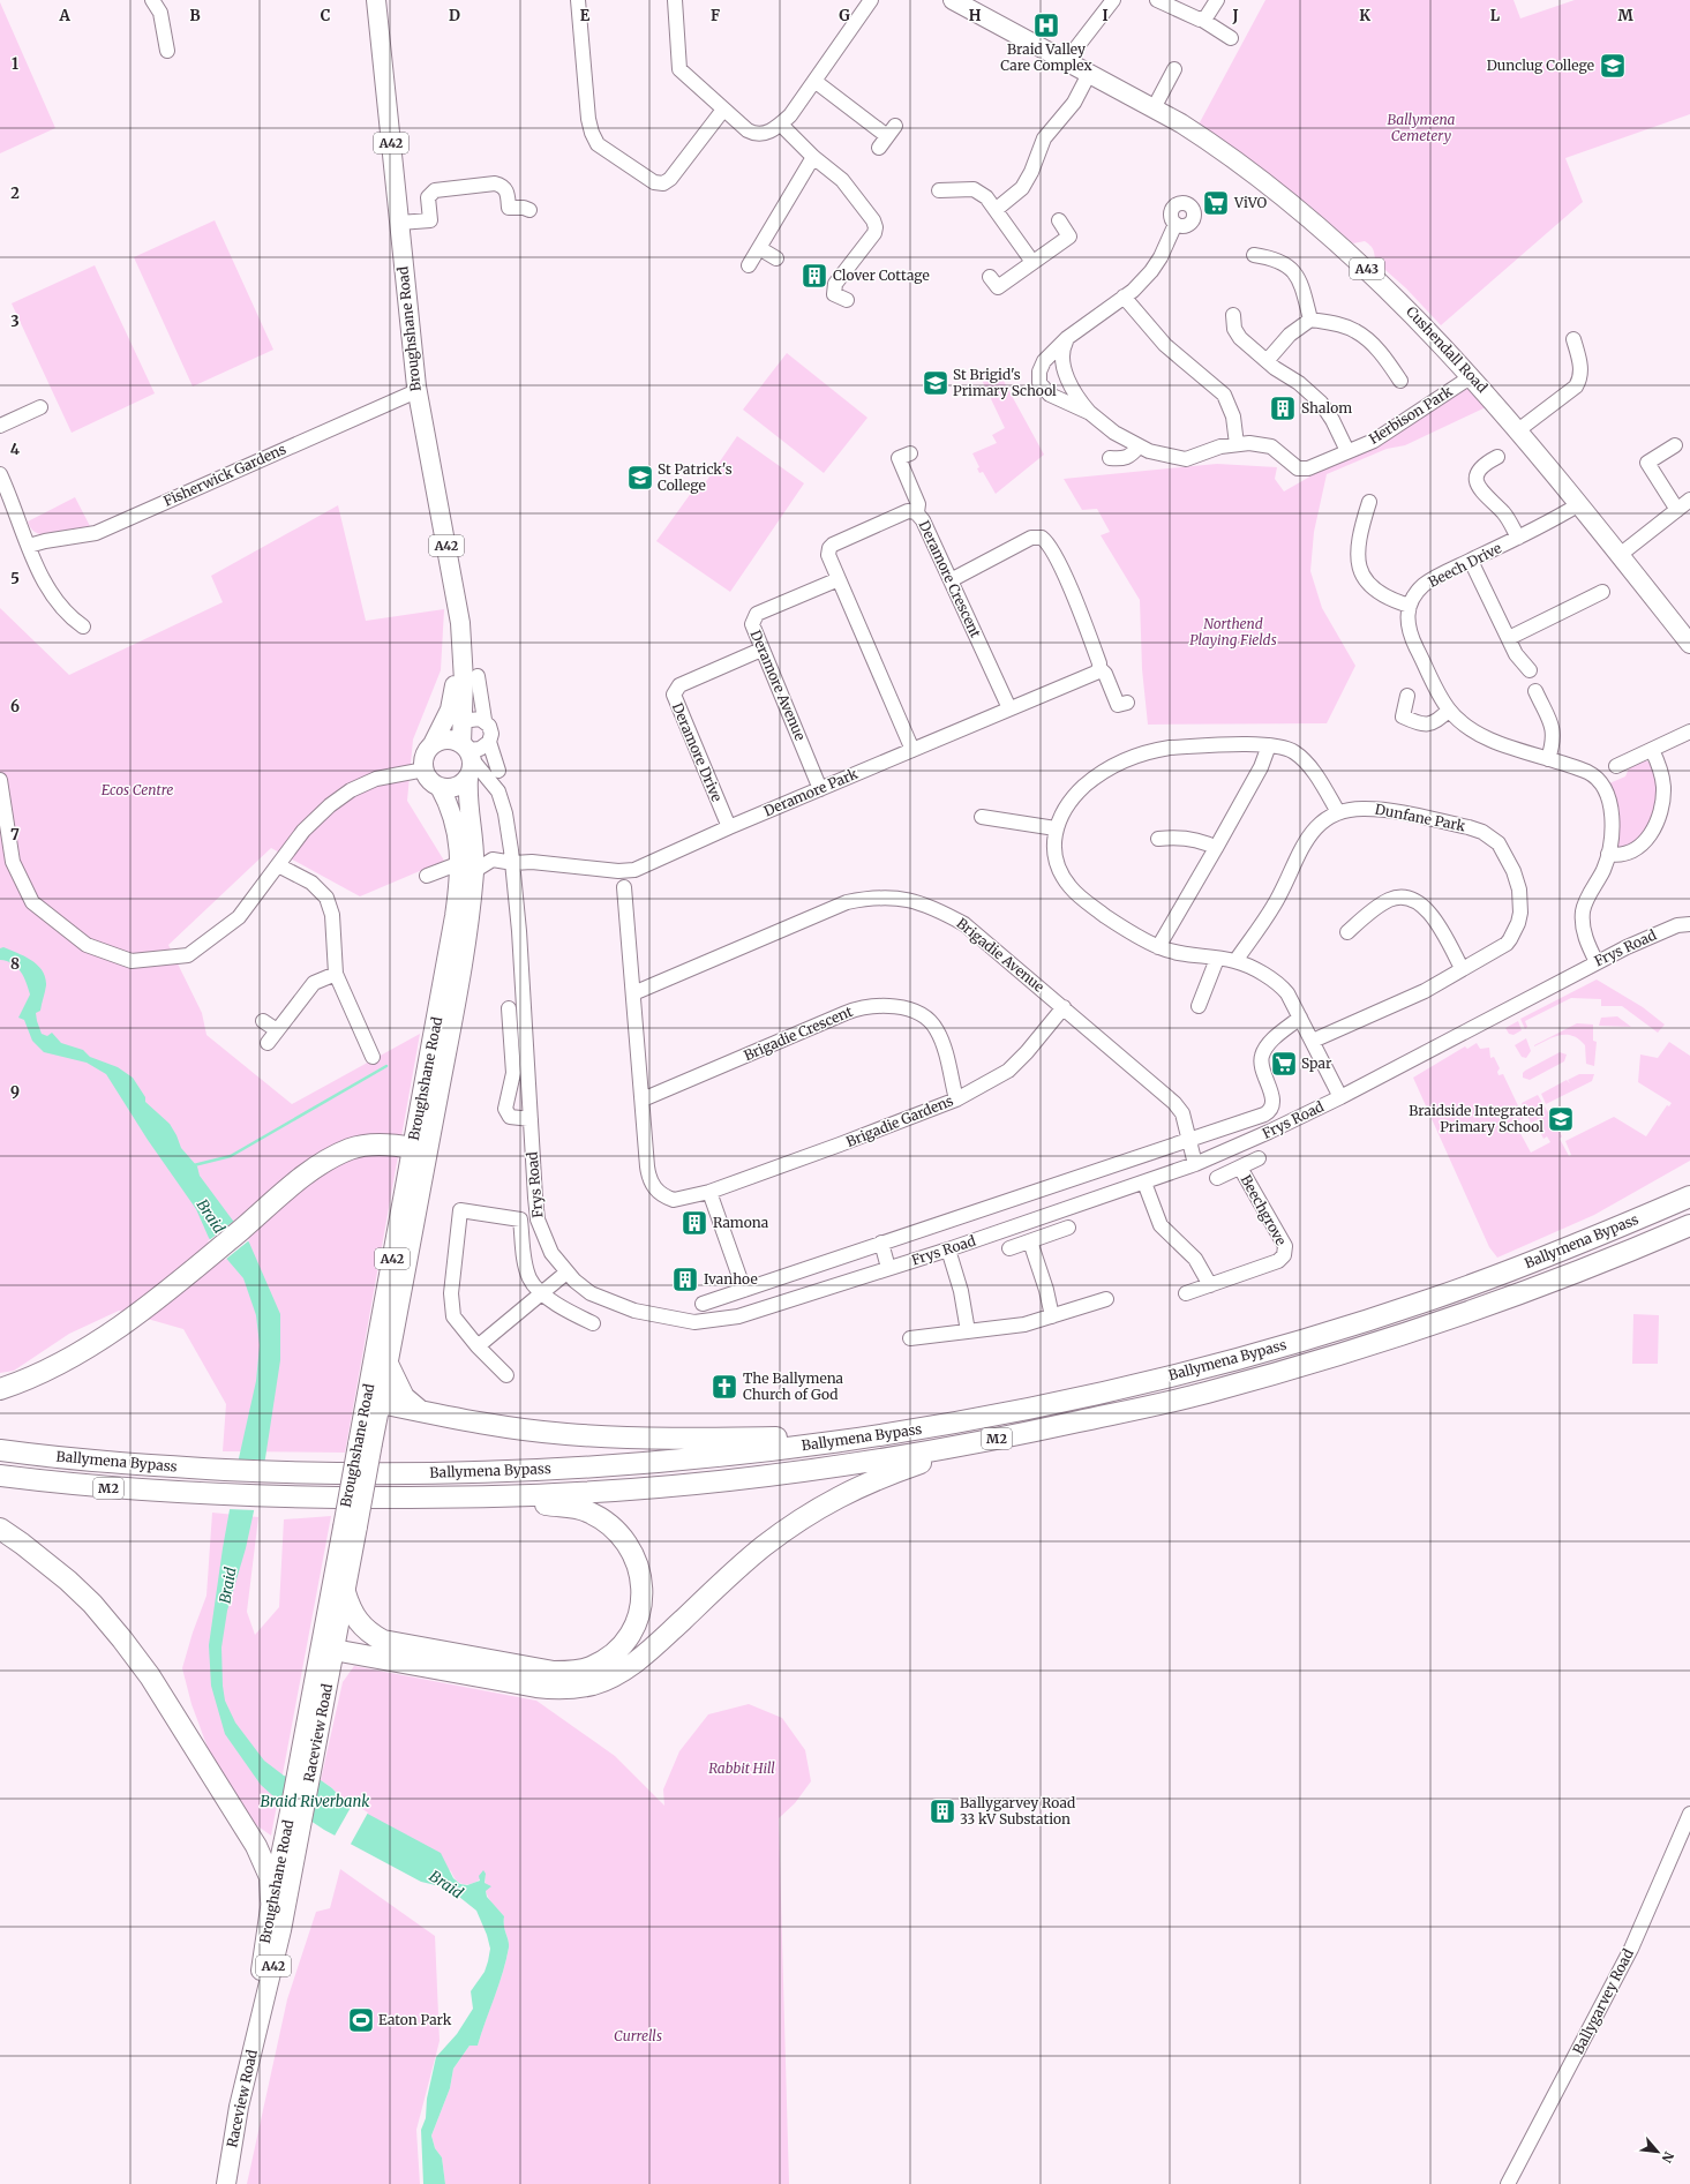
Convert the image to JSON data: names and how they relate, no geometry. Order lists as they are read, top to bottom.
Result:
{
  "streets": {
    "highway": ["Ballymena Bypass", "M2"],
    "main road": [
      "A42",
      "A43",
      "Broughshane Road",
      "Cushendall Road",
      "Raceview Road"
    ],
    "street": [
      "Herbison Park",
      "Fisherwick Gardens",
      "Beech Drive",
      "Deramore Crescent",
      "Deramore Avenue",
      "Deramore Drive",
      "Deramore Park",
      "Dunfane Park",
      "Frys Road",
      "Brigadie Avenue",
      "Brigadie Crescent",
      "Brigadie Gardens",
      "Beechgrove",
      "Ballygarvey Road"
    ]
  },
  "crossings": [
    ["A42", "Broughshane Road"],
    ["A42", "Frys Road"],
    ["Broughshane Road", "Fisherwick Gardens"],
    ["Broughshane Road", "Deramore Park"],
    ["Broughshane Road", "Frys Road"],
    ["Broughshane Road", "Raceview Road"],
    ["Cushendall Road", "Herbison Park"],
    ["Cushendall Road", "Beech Drive"],
    ["Deramore Crescent", "Deramore Avenue"],
    ["Deramore Crescent", "Deramore Park"],
    ["Deramore Avenue", "Deramore Drive"],
    ["Deramore Avenue", "Deramore Park"],
    ["Deramore Drive", "Deramore Park"],
    ["Deramore Park", "Frys Road"],
    ["Frys Road", "Brigadie Avenue"],
    ["Brigadie Avenue", "Brigadie Gardens"],
    ["Brigadie Crescent", "Brigadie Gardens"]
  ],
  "water": ["Braid", "Braid Riverbank"],
  "parks": [
    "Ballymena Cemetery",
    "Northend Playing Fields",
    "Ecos Centre",
    "Rabbit Hill",
    "Currells"
  ],
  "places": {
    "hospital": ["Braid Valley Care Complex"],
    "school or university": [
      "Dunclug College",
      "St Brigid's Primary School",
      "St Patrick's College",
      "Braidside Integrated Primary School"
    ],
    "supermarket": ["ViVO", "Spar"],
    "building": [
      "Clover Cottage",
      "Shalom",
      "Ramona",
      "Ivanhoe",
      "Ballygarvey Road 33 kV Substation"
    ],
    "church": ["The Ballymena Church of God"],
    "sports": ["Eaton Park"]
  },
  "north": "bottom right",
  "grid": {
    "columns": [
      "A",
      "B",
      "C",
      "D",
      "E",
      "F",
      "G",
      "H",
      "I",
      "J",
      "K",
      "L",
      "M"
    ],
    "rows": [
      "1",
      "2",
      "3",
      "4",
      "5",
      "6",
      "7",
      "8",
      "9"
    ]
  }
}
